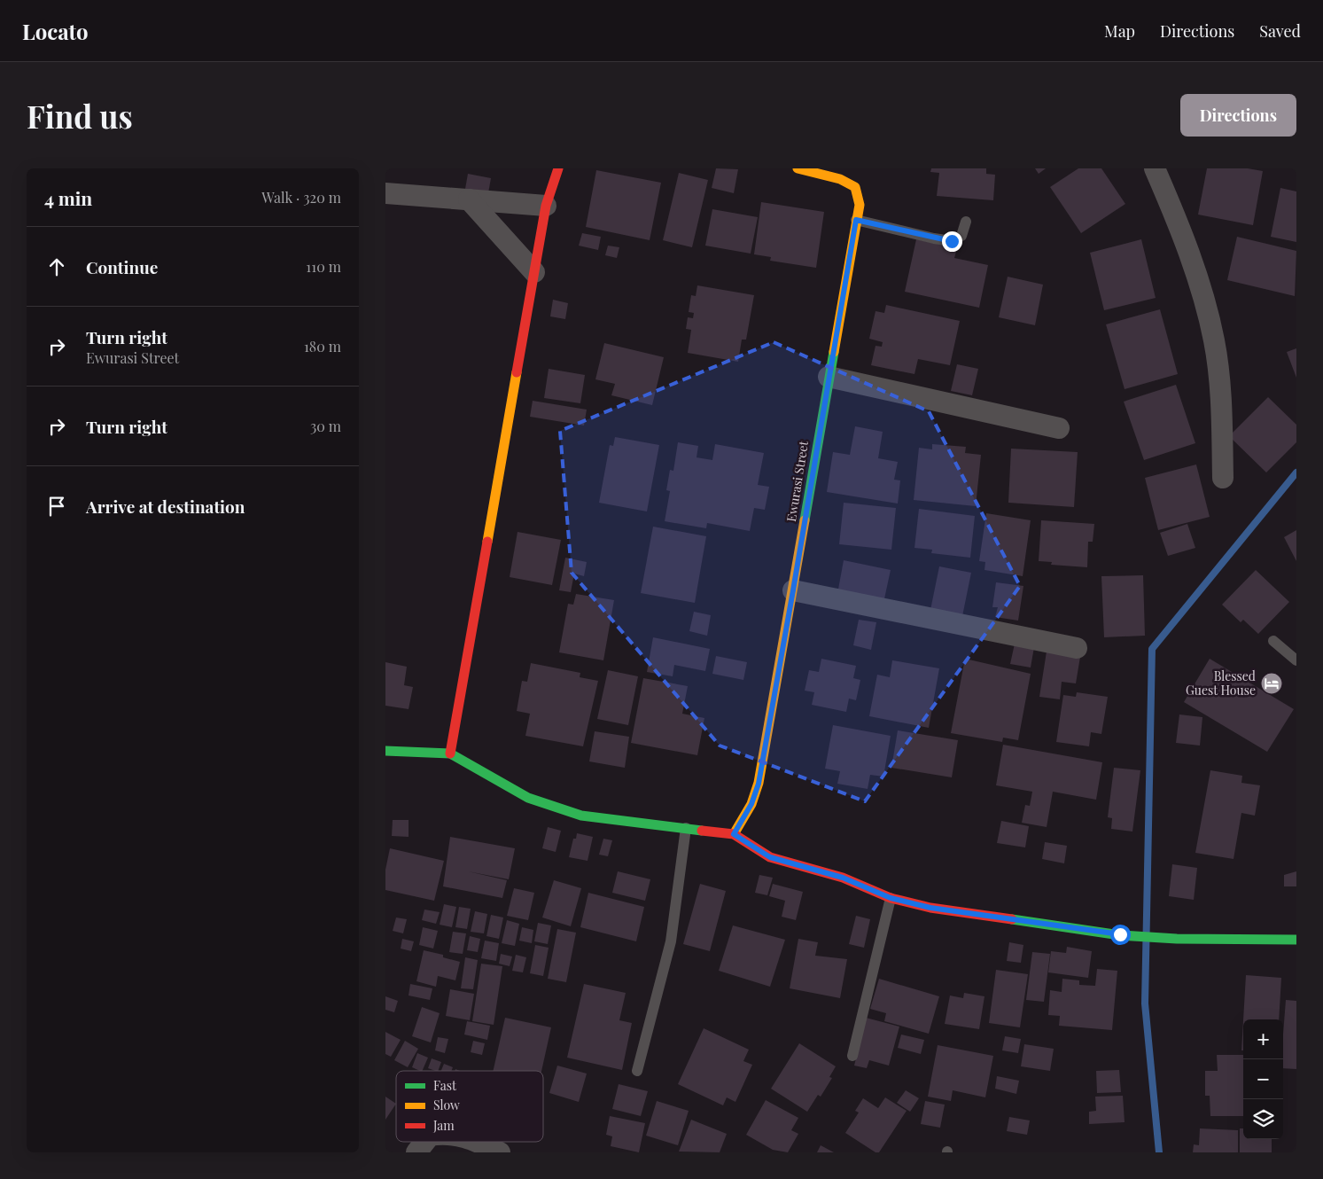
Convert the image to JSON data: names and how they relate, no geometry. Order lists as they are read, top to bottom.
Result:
{
  "streets": {
    "street": ["Ewurasi Street"]
  },
  "places": {
    "hotel": ["Blessed Guest House"]
  },
  "legend": ["Fast", "Slow", "Jam"],
  "page": {
    "header": "Locato",
    "nav": ["Map", "Directions", "Saved"],
    "buttons": "Directions",
    "title": "Find us",
    "heading": ["4 min", "Walk · 320 m"],
    "list": [
      ["Continue", "110 m"],
      ["Turn right", "Ewurasi Street", "180 m"],
      ["Turn right", "30 m"],
      "Arrive at destination"
    ],
    "map_buttons": ["+", "−"]
  }
}
